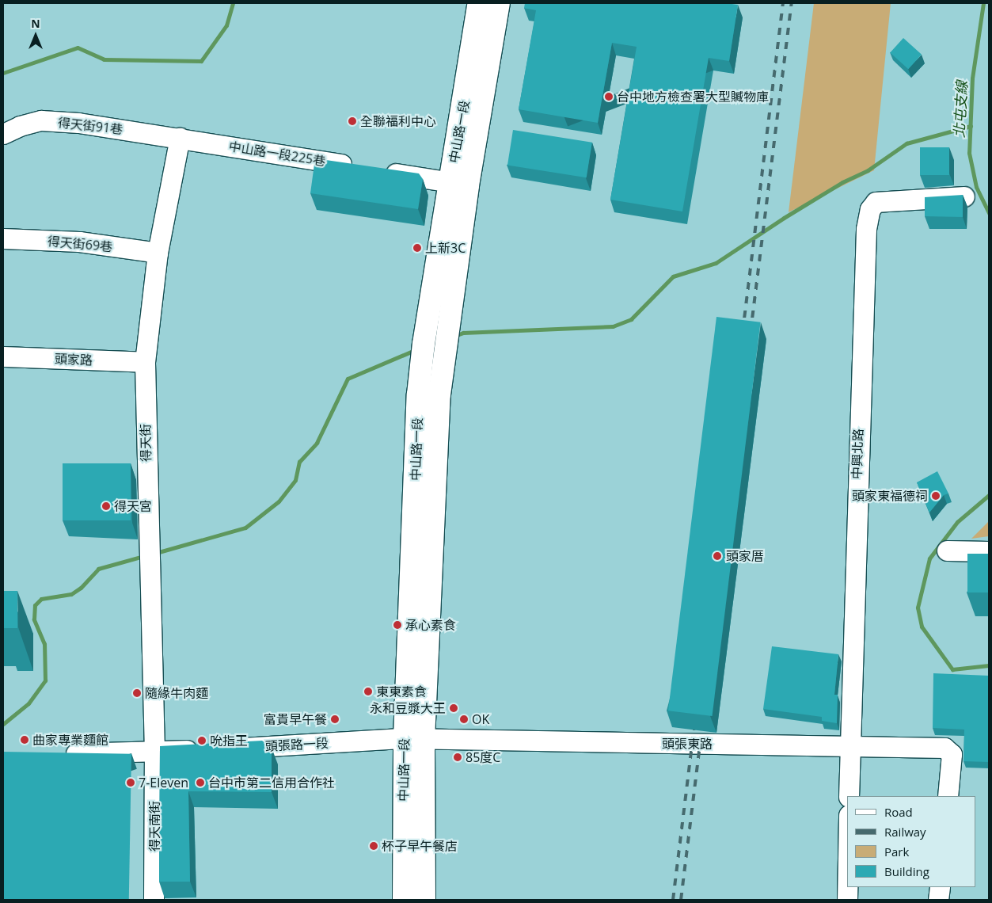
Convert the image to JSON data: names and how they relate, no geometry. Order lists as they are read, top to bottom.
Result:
{
  "streets": {
    "main road": ["中山路一段"],
    "street": [
      "得天街91巷",
      "中山路一段225巷",
      "得天街69巷",
      "頭家路",
      "得天街",
      "中興北路",
      "頭張東路",
      "頭張路一段",
      "得天南街"
    ]
  },
  "crossings": [
    ["得天街91巷", "中山路一段225巷"],
    ["得天街91巷", "得天街"],
    ["中山路一段", "頭張東路"],
    ["中山路一段", "頭張路一段"],
    ["中山路一段225巷", "得天街"],
    ["得天街69巷", "得天街"],
    ["頭家路", "得天街"],
    ["得天街", "頭張路一段"],
    ["得天街", "得天南街"],
    ["中興北路", "頭張東路"],
    ["頭張東路", "頭張路一段"],
    ["頭張路一段", "得天南街"]
  ],
  "water": ["北屯支線"],
  "places": [
    "台中地方檢查署大型贓物庫",
    "全聯福利中心",
    "上新3C",
    "頭家東福德祠",
    "得天宮",
    "頭家厝",
    "承心素食",
    "東東素食",
    "隨緣牛肉麵",
    "永和豆漿大王",
    "富貴早午餐",
    "OK",
    "曲家專業麵館",
    "吮指王",
    "85度C",
    "7-Eleven",
    "台中市第二信用合作社",
    "杯子早午餐店"
  ],
  "legend": [
    "Road",
    "Railway",
    "Park",
    "Building"
  ],
  "north": "top"
}
